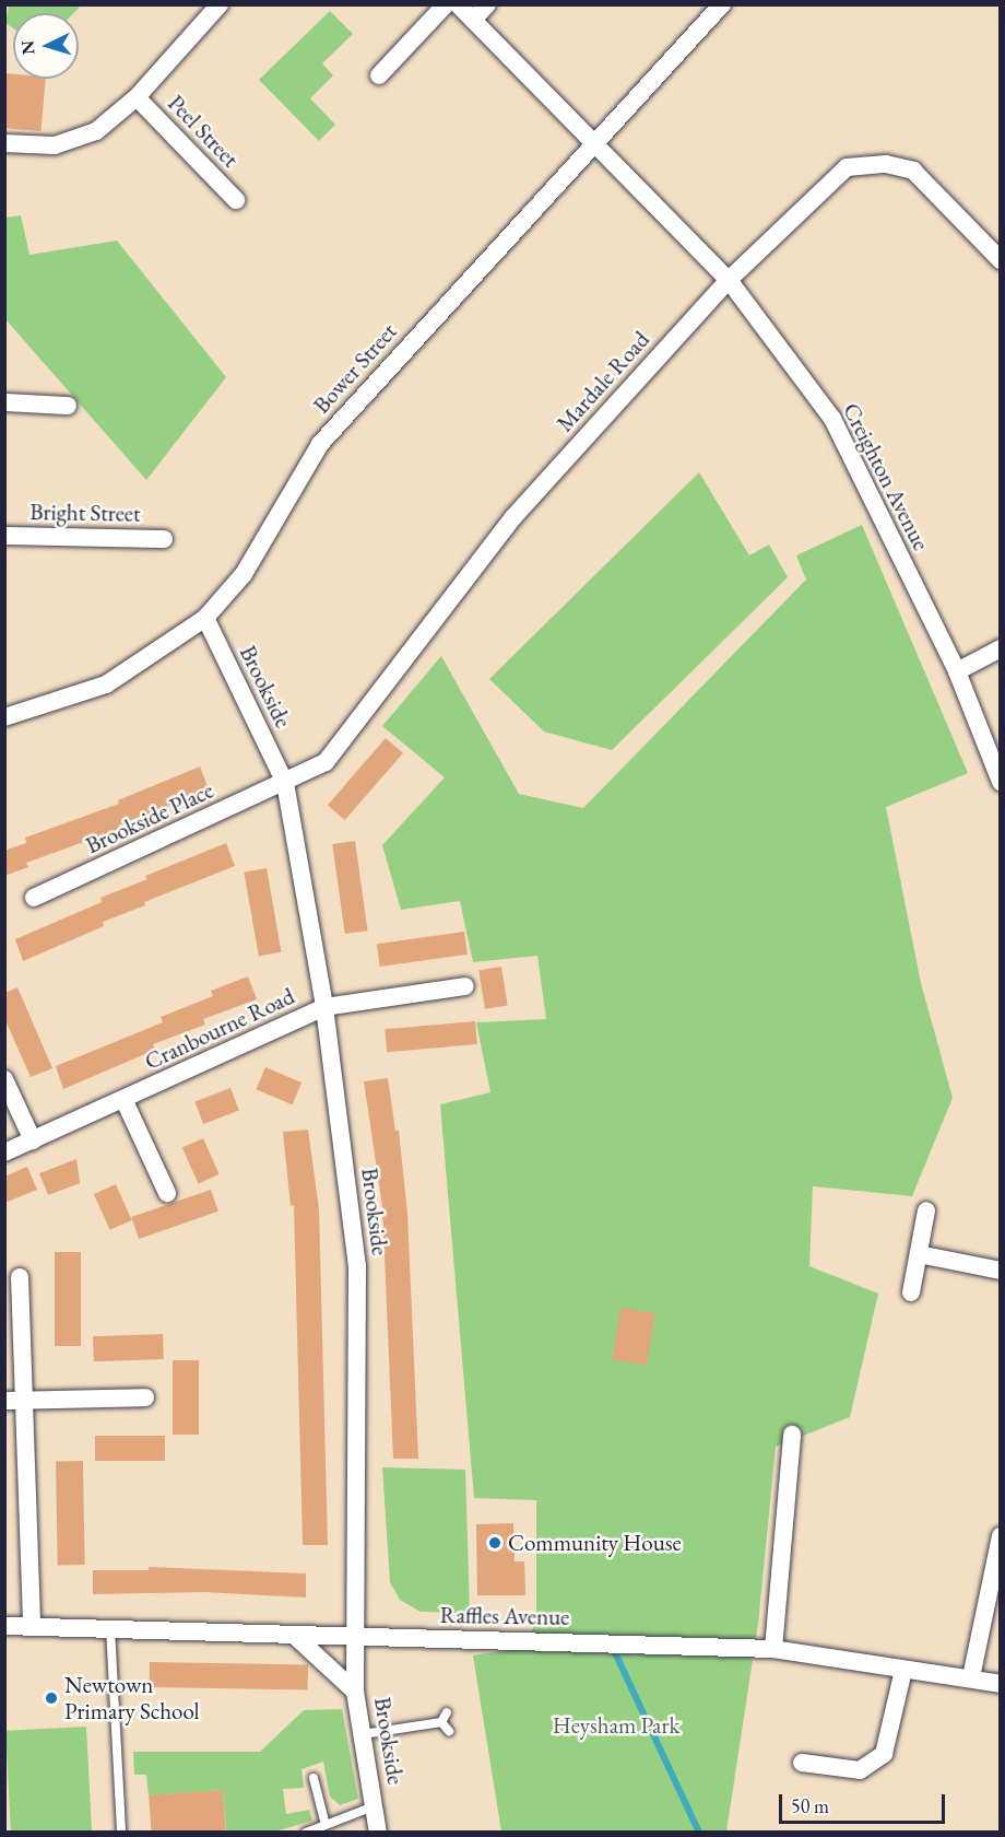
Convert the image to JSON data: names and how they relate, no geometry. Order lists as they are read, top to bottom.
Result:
{
  "streets": {
    "street": [
      "Peel Street",
      "Bower Street",
      "Mardale Road",
      "Creighton Avenue",
      "Bright Street",
      "Brookside",
      "Brookside Place",
      "Cranbourne Road",
      "Raffles Avenue"
    ]
  },
  "crossings": [
    ["Bower Street", "Creighton Avenue"],
    ["Bower Street", "Brookside"],
    ["Mardale Road", "Creighton Avenue"],
    ["Mardale Road", "Brookside"],
    ["Mardale Road", "Brookside Place"],
    ["Brookside", "Brookside Place"],
    ["Brookside", "Cranbourne Road"],
    ["Brookside", "Raffles Avenue"]
  ],
  "parks": ["Heysham Park"],
  "places": ["Community House", "Newtown Primary School"],
  "scale_bar": "50 m",
  "north": "left"
}
